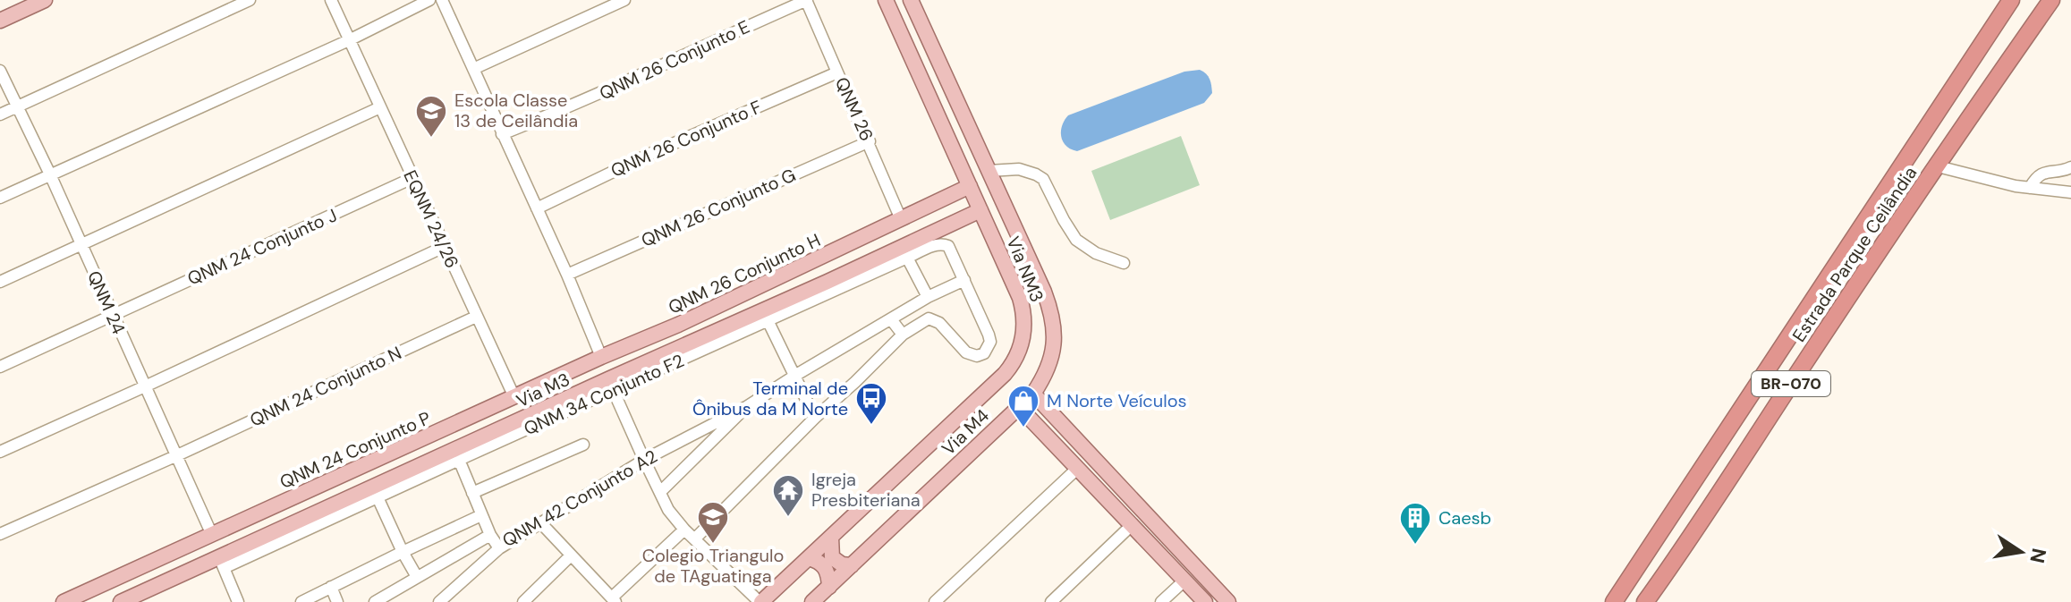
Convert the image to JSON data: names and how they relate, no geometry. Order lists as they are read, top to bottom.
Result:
{
  "streets": {
    "highway": ["Estrada Parque Ceilândia", "BR-070"],
    "main road": [
      "Via NM3",
      "QNM 26 Conjunto H",
      "Via M3",
      "Via M4",
      "QNM 24 Conjunto P"
    ],
    "street": [
      "QNM 26 Conjunto E",
      "QNM 26",
      "QNM 26 Conjunto F",
      "QNM 26 Conjunto G",
      "EQNM 24/26",
      "QNM 24 Conjunto J",
      "QNM 24",
      "QNM 24 Conjunto N",
      "QNM 34 Conjunto F2",
      "QNM 42 Conjunto A2"
    ]
  },
  "crossings": [
    ["QNM 26 Conjunto E", "QNM 26"],
    ["QNM 26", "QNM 26 Conjunto F"],
    ["QNM 26", "QNM 26 Conjunto G"],
    ["QNM 26", "QNM 26 Conjunto H"],
    ["EQNM 24/26", "QNM 24 Conjunto J"],
    ["EQNM 24/26", "QNM 24 Conjunto N"],
    ["EQNM 24/26", "Via M3"],
    ["EQNM 24/26", "QNM 24 Conjunto P"],
    ["QNM 24 Conjunto J", "QNM 24"],
    ["Via NM3", "Via M3"],
    ["Via NM3", "Via M4"],
    ["QNM 26 Conjunto H", "Via M3"],
    ["QNM 24", "QNM 24 Conjunto N"],
    ["QNM 24", "QNM 24 Conjunto P"],
    ["Via M3", "QNM 34 Conjunto F2"],
    ["Via M3", "QNM 24 Conjunto P"],
    ["QNM 34 Conjunto F2", "QNM 42 Conjunto A2"]
  ],
  "places": {
    "school or university": ["Escola Classe 13 de Ceilândia", "Colegio Triangulo de TAguatinga"],
    "bus stop": ["Terminal de Ônibus da M Norte"],
    "shop": ["M Norte Veículos"],
    "temple": ["Igreja Presbiteriana"],
    "building": ["Caesb"]
  },
  "north": "right"
}
